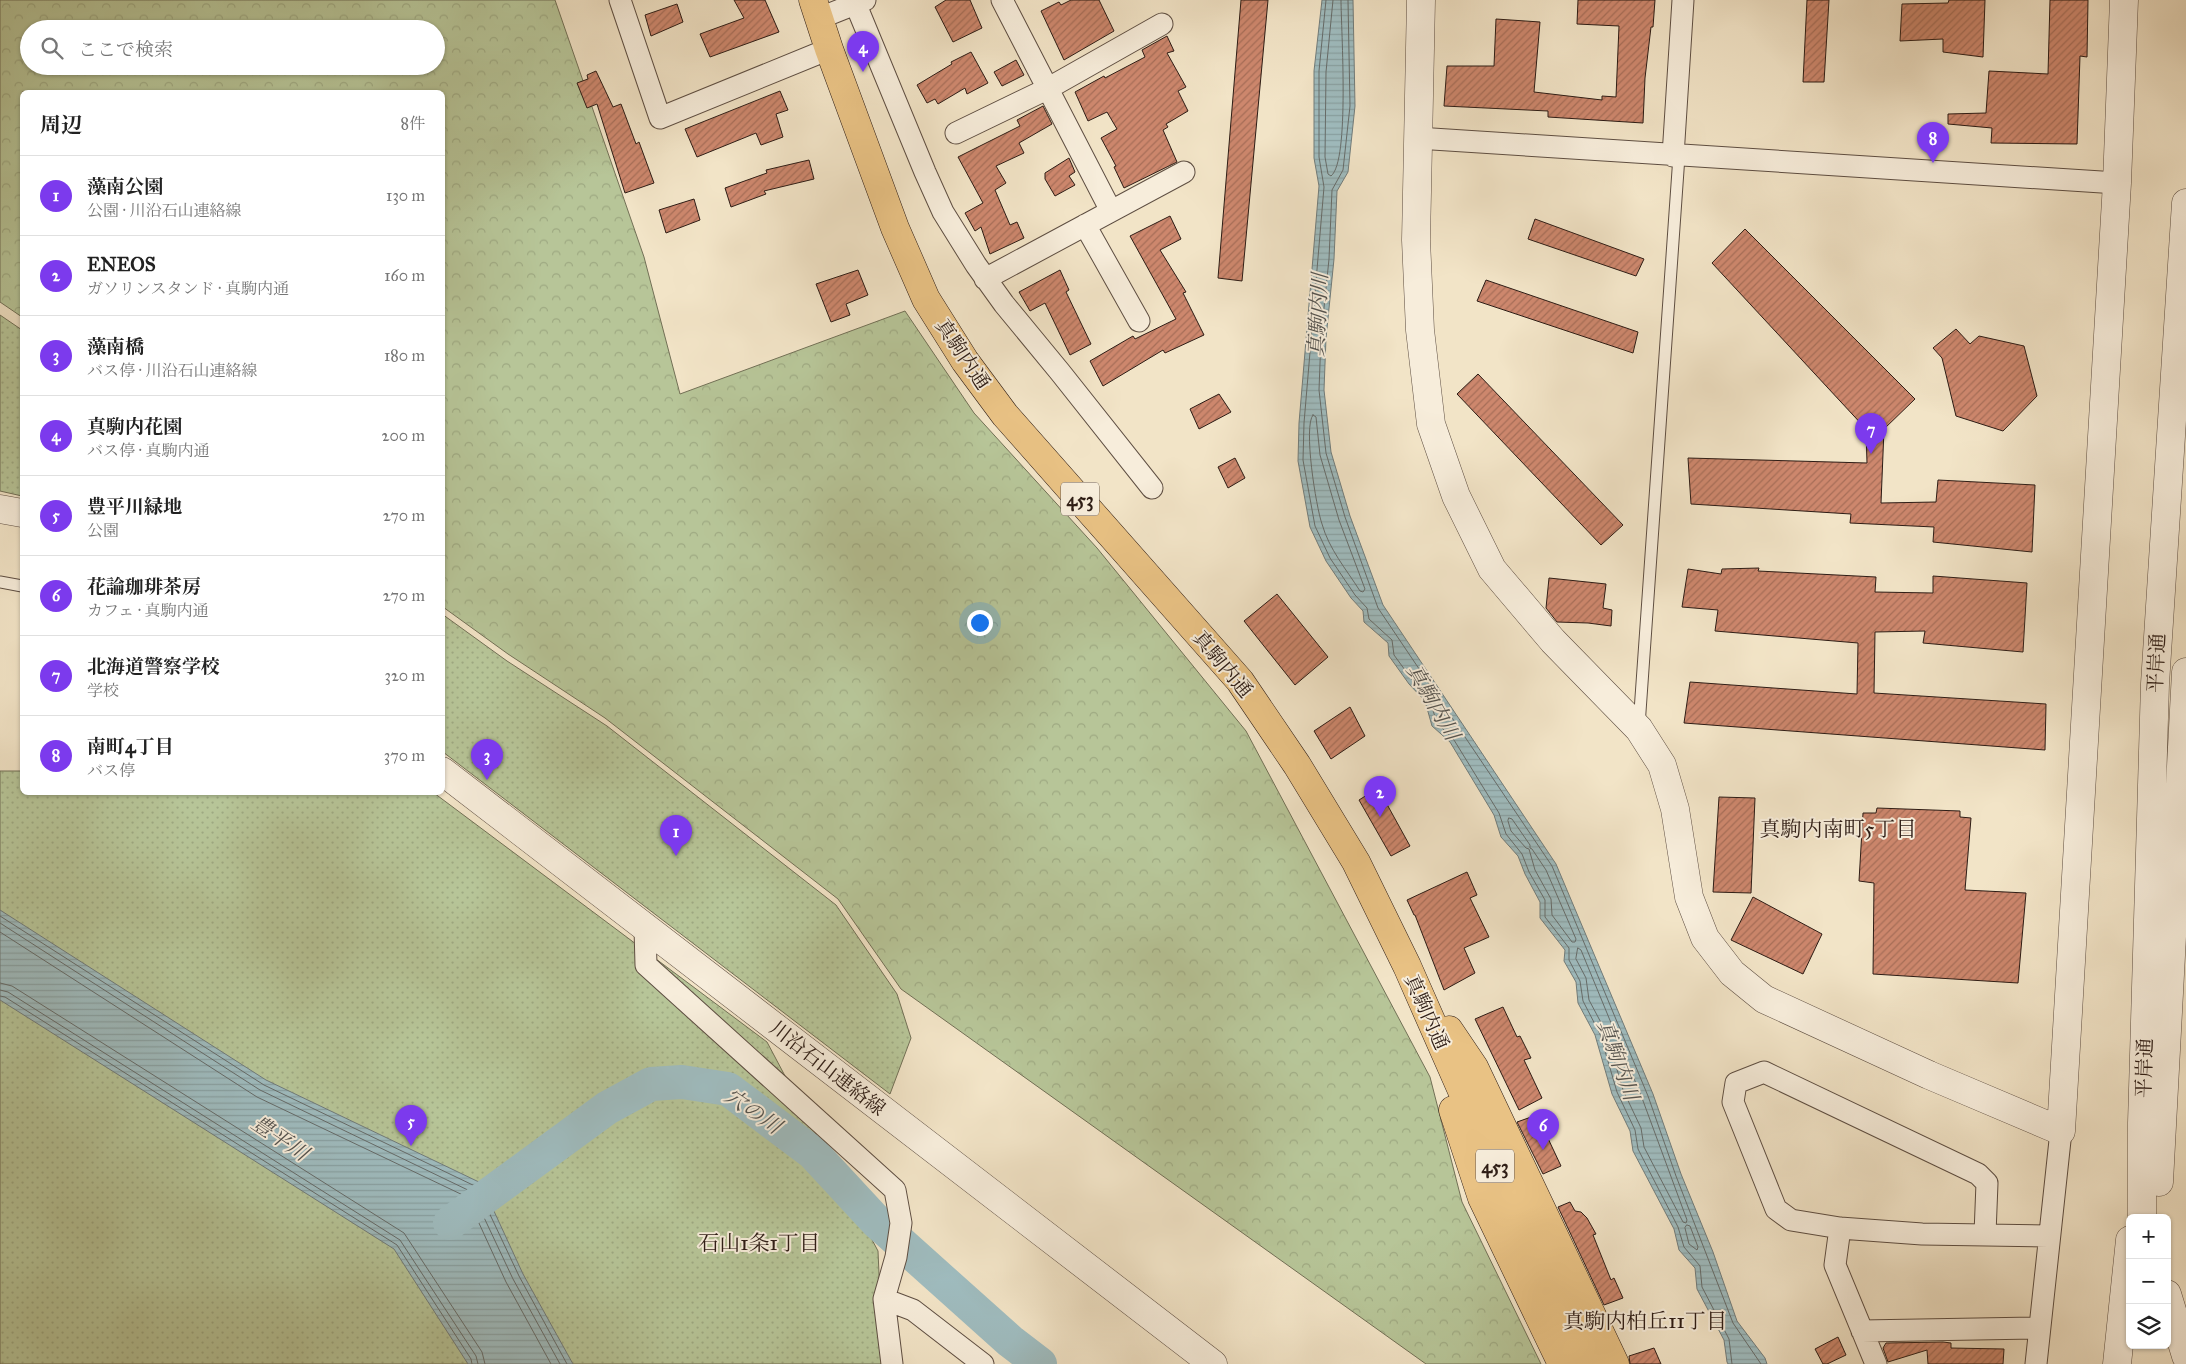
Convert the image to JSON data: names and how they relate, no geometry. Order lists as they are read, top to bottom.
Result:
{
  "streets": {
    "highway": ["真駒内通", "453"],
    "street": ["平岸通", "川沿石山連絡線"]
  },
  "districts": ["真駒内南町5丁目", "石山1条1丁目", "真駒内柏丘11丁目"],
  "water": ["真駒内川", "穴の川", "豊平川"],
  "page": {
    "search": "ここで検索",
    "pins": [
      "4",
      "8",
      "7",
      "3",
      "2",
      "1",
      "5",
      "6"
    ],
    "heading": ["周辺", "8件"],
    "list": [
      {
        "mark": "1",
        "name": "藻南公園",
        "note": "公園 · 川沿石山連絡線",
        "value": "130 m"
      },
      {
        "mark": "2",
        "name": "ENEOS",
        "note": "ガソリンスタンド · 真駒内通",
        "value": "160 m"
      },
      {
        "mark": "3",
        "name": "藻南橋",
        "note": "バス停 · 川沿石山連絡線",
        "value": "180 m"
      },
      {
        "mark": "4",
        "name": "真駒内花園",
        "note": "バス停 · 真駒内通",
        "value": "200 m"
      },
      {
        "mark": "5",
        "name": "豊平川緑地",
        "note": "公園",
        "value": "270 m"
      },
      {
        "mark": "6",
        "name": "花論珈琲茶房",
        "note": "カフェ · 真駒内通",
        "value": "270 m"
      },
      {
        "mark": "7",
        "name": "北海道警察学校",
        "note": "学校",
        "value": "320 m"
      },
      {
        "mark": "8",
        "name": "南町4丁目",
        "note": "バス停",
        "value": "370 m"
      }
    ],
    "map_buttons": ["+", "−"]
  }
}
